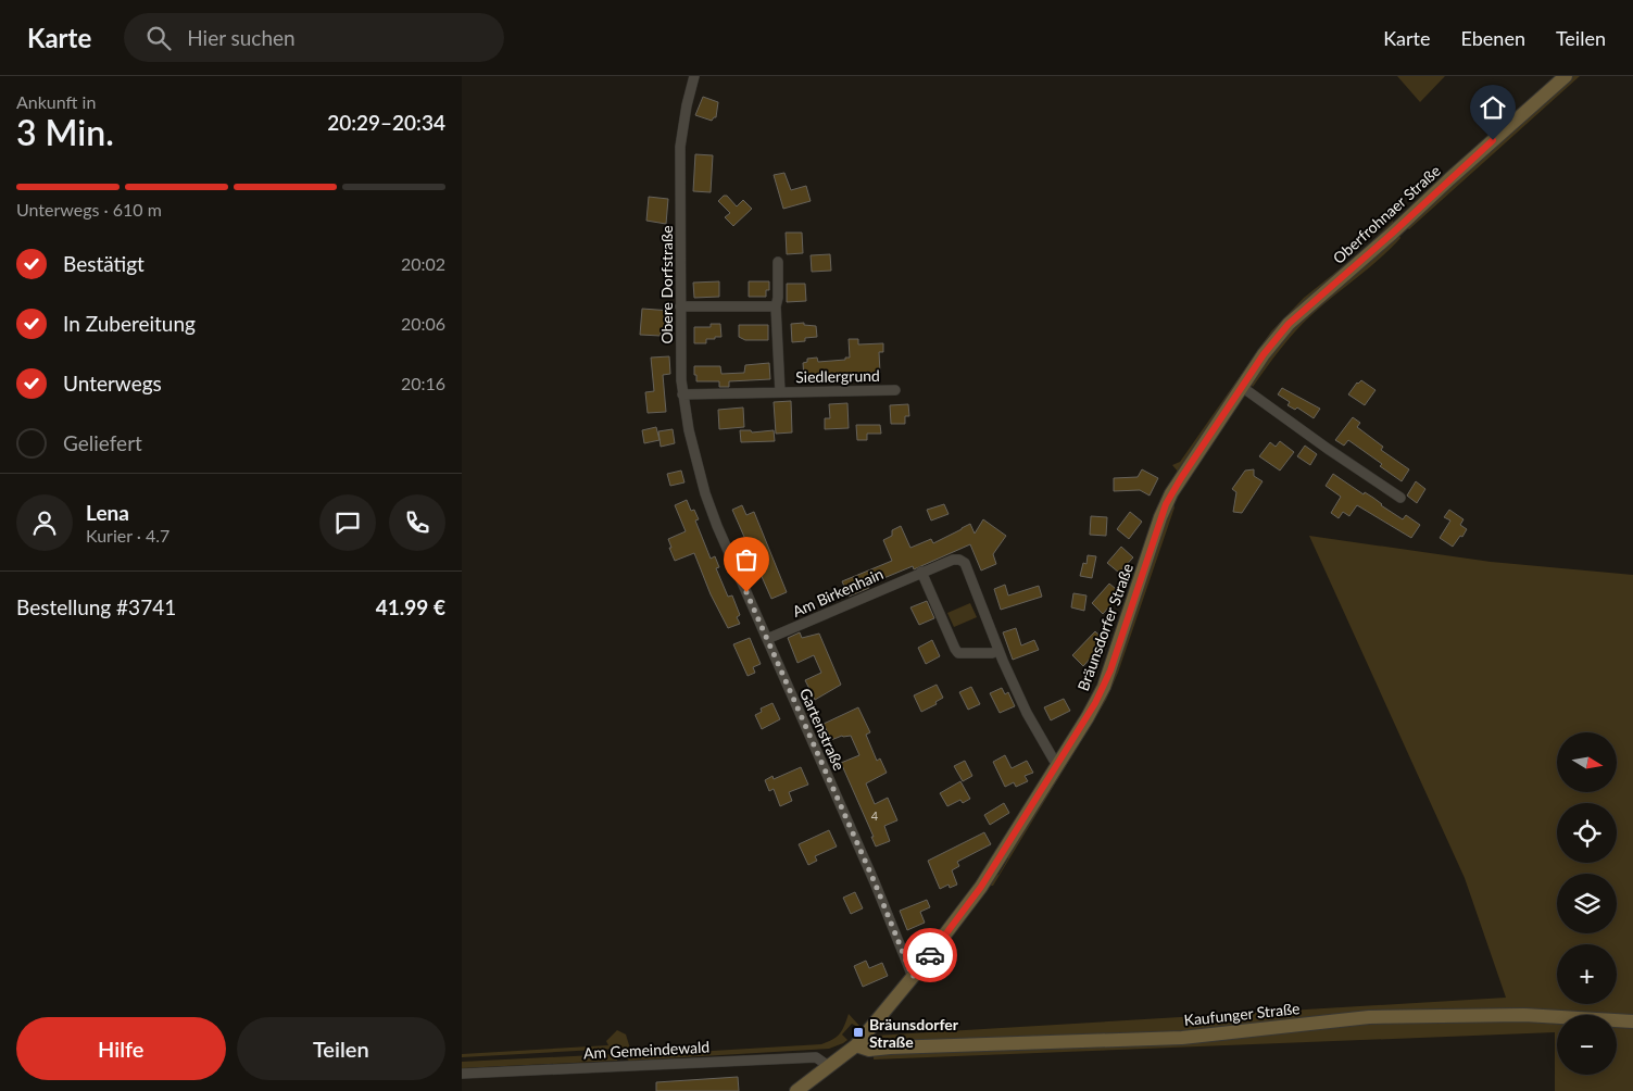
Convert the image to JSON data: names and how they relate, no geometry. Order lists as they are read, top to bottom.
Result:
{
  "streets": {
    "street": [
      "Oberfrohnaer Straße",
      "Obere Dorfstraße",
      "Siedlergrund",
      "Am Birkenhain",
      "Bräunsdorfer Straße",
      "Gartenstraße",
      "Kaufunger Straße",
      "Am Gemeindewald"
    ]
  },
  "crossings": [
    ["Oberfrohnaer Straße", "Bräunsdorfer Straße"],
    ["Obere Dorfstraße", "Siedlergrund"],
    ["Obere Dorfstraße", "Gartenstraße"],
    ["Am Birkenhain", "Bräunsdorfer Straße"],
    ["Am Birkenhain", "Gartenstraße"],
    ["Bräunsdorfer Straße", "Gartenstraße"],
    ["Bräunsdorfer Straße", "Kaufunger Straße"],
    ["Bräunsdorfer Straße", "Am Gemeindewald"]
  ],
  "places": {
    "transit": ["Bräunsdorfer Straße"]
  },
  "house_numbers": ["4"],
  "north": "right",
  "page": {
    "header": "Karte",
    "search": "Hier suchen",
    "nav": ["Karte", "Ebenen", "Teilen"],
    "heading": ["3 Min.", "Ankunft in", "20:29–20:34"],
    "panel": [
      "Lena",
      "Kurier · 4.7",
      "Bestellung #3741",
      "41.99 €"
    ],
    "bar": "Unterwegs · 610 m",
    "list": [
      ["Bestätigt", "20:02"],
      ["In Zubereitung", "20:06"],
      ["Unterwegs", "20:16"],
      "Geliefert"
    ],
    "map_buttons": ["+", "−"],
    "buttons": ["Hilfe", "Teilen"]
  }
}
